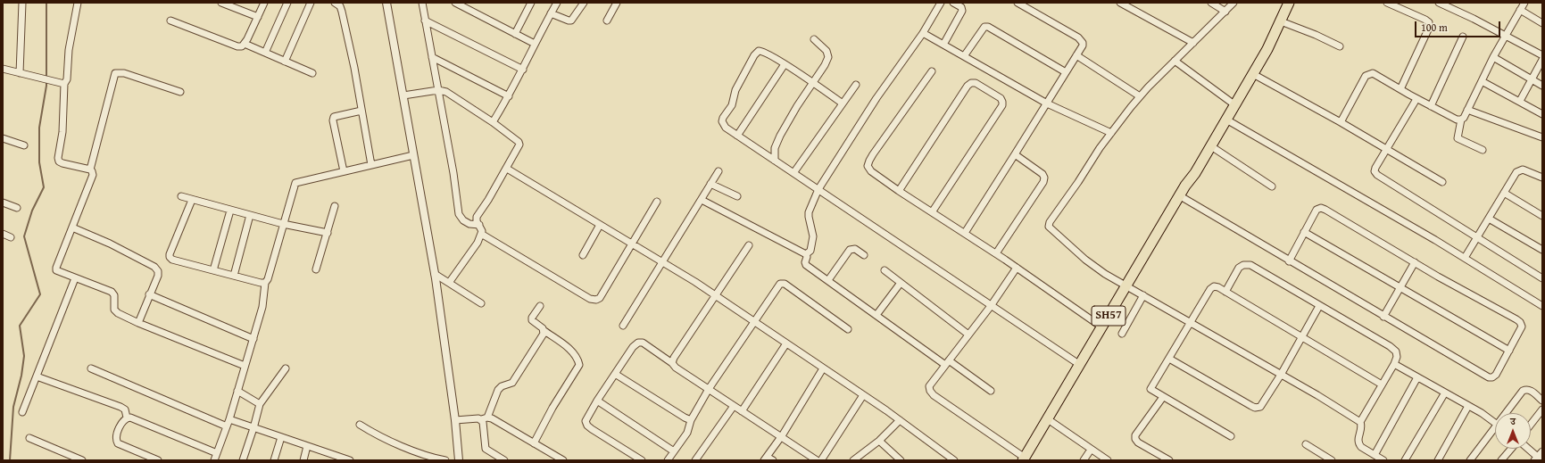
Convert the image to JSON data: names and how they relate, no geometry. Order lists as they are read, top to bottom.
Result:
{
  "streets": {
    "main road": ["SH57"]
  },
  "scale_bar": "100 m",
  "north": "top"
}
